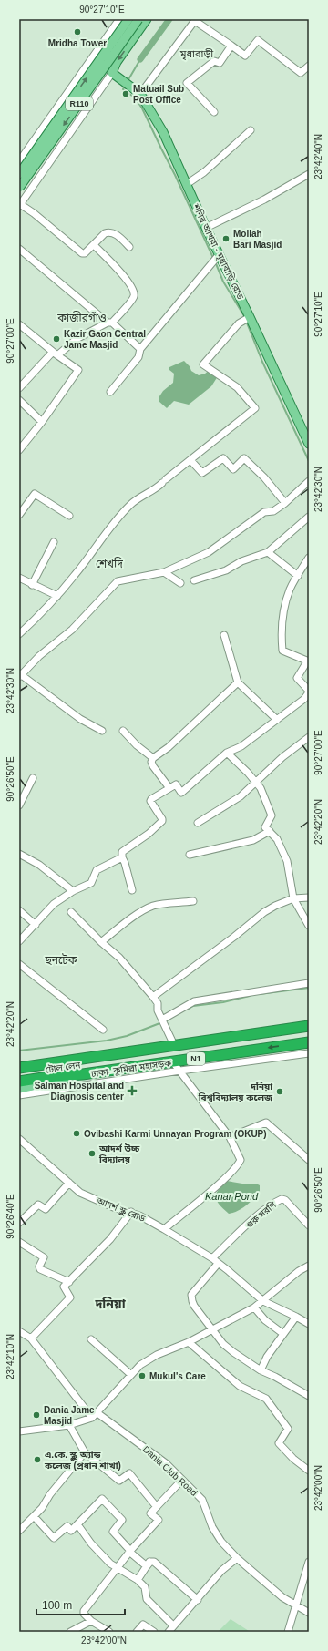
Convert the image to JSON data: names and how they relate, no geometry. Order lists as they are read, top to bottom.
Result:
{
  "streets": {
    "highway": ["N1", "টোল লেন", "ঢাকা–কুমিল্লা মহাসড়ক"],
    "main road": ["R110", "শনির আখরা - মৃধাবাড়ি রোড"],
    "street": ["আদর্শ স্কুল রোড", "গুরু সরণি", "Dania Club Road"]
  },
  "crossings": [
    ["টোল লেন", "ঢাকা–কুমিল্লা মহাসড়ক"],
    ["আদর্শ স্কুল রোড", "গুরু সরণি"]
  ],
  "districts": [
    "মৃধাবাড়ী",
    "কাজীরগাঁও",
    "শেখদি",
    "ছনটেক",
    "দনিয়া"
  ],
  "water": ["Kanar Pond"],
  "places": {
    "other": [
      "Mridha Tower",
      "Matuail Sub Post Office",
      "Mollah Bari Masjid",
      "Kazir Gaon Central Jame Masjid",
      "দনিয়া বিশ্ববিদ্যালয় কলেজ",
      "Ovibashi Karmi Unnayan Program (OKUP)",
      "আদর্শ উচ্চ বিদ্যালয়",
      "Mukul's Care",
      "Dania Jame Masjid",
      "এ.কে. স্কুল অ্যান্ড কলেজ (প্রধান শাখা)"
    ],
    "health": ["Salman Hospital and Diagnosis center"]
  },
  "scale_bar": "100 m",
  "coordinates": [
    "90°27'10\"E",
    "23°42'40\"N",
    "90°27'00\"E",
    "23°42'30\"N",
    "90°26'50\"E",
    "23°42'20\"N",
    "90°26'40\"E",
    "23°42'10\"N",
    "23°42'00\"N"
  ]
}
